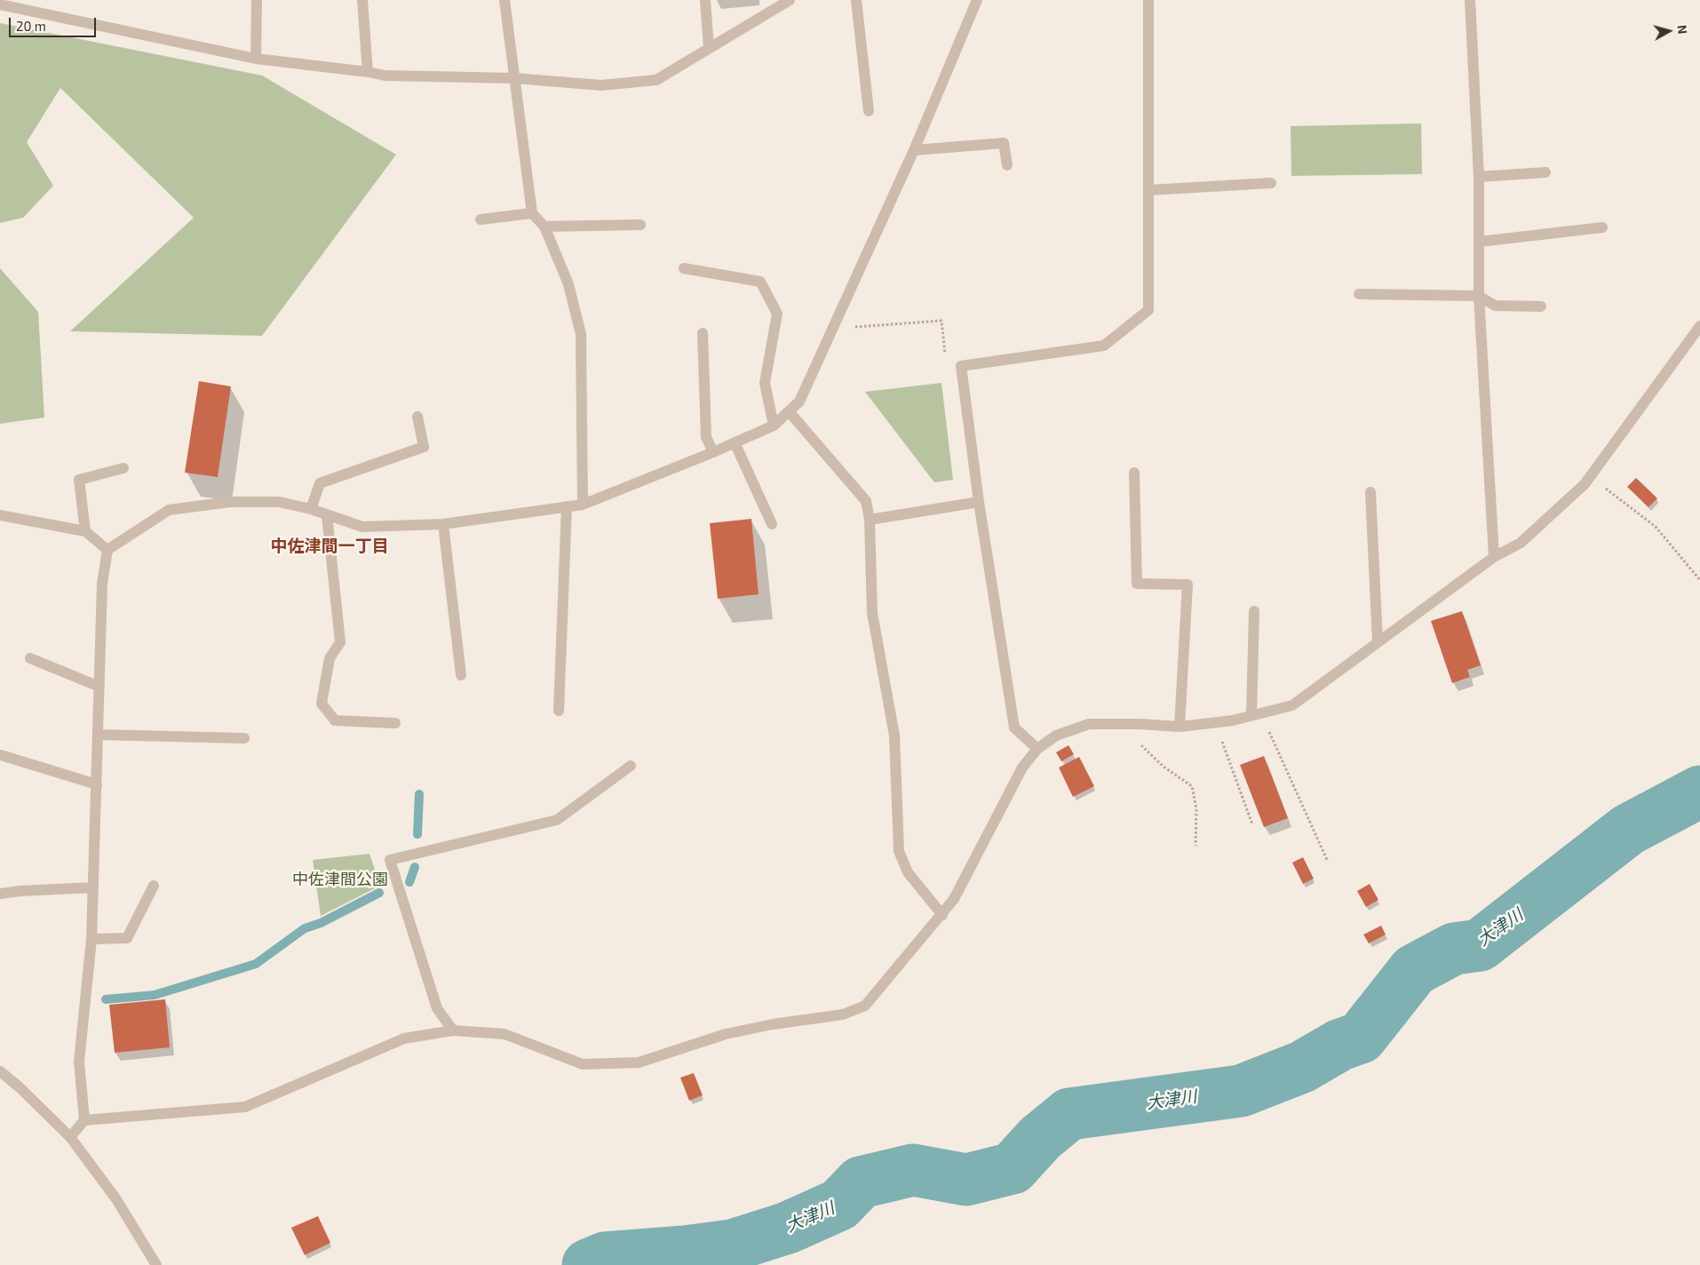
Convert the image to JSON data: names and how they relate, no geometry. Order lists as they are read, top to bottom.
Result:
{
  "districts": ["中佐津間一丁目"],
  "water": ["大津川"],
  "parks": ["中佐津間公園"],
  "scale_bar": "20 m",
  "north": "right"
}
